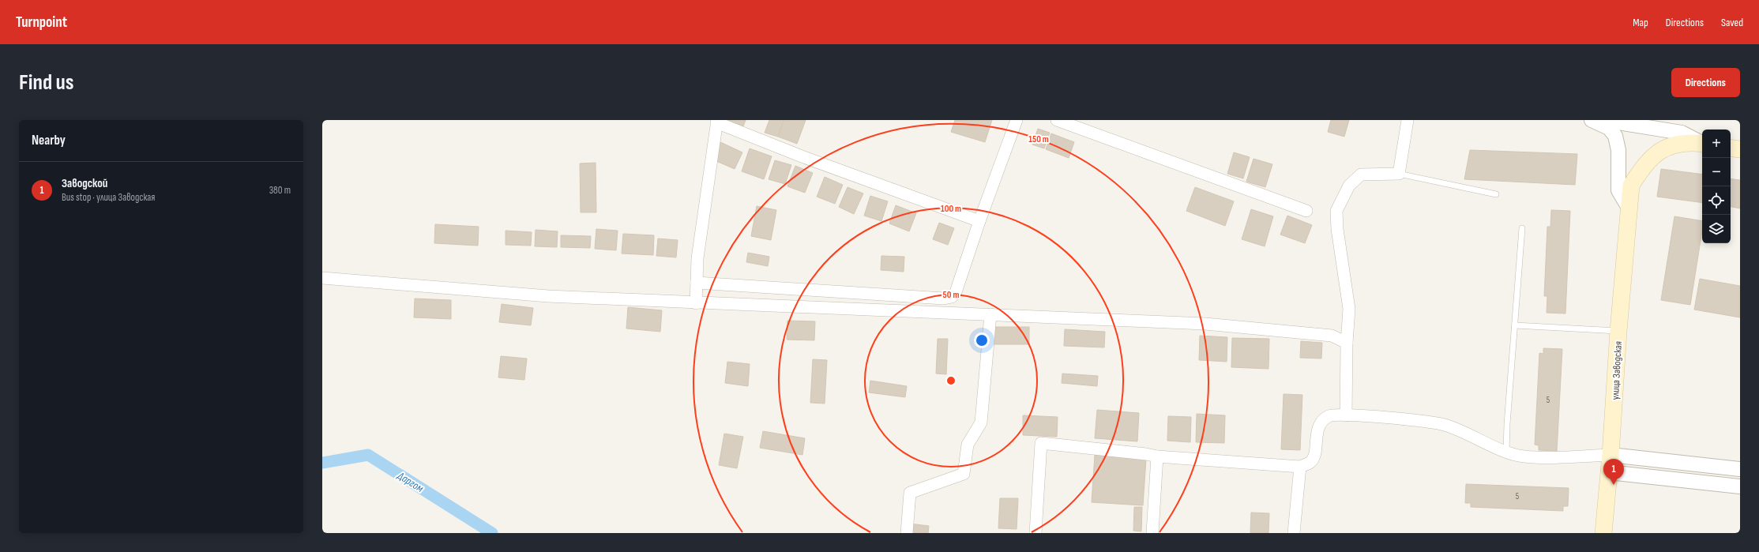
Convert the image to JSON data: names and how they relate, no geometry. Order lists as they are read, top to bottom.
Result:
{
  "streets": {
    "main road": ["улица Заводская"]
  },
  "water": ["Даргом"],
  "house_numbers": ["5", "5"],
  "page": {
    "header": "Turnpoint",
    "nav": ["Map", "Directions", "Saved"],
    "buttons": "Directions",
    "title": "Find us",
    "heading": "Nearby",
    "map_buttons": ["+", "−"],
    "list": [
      {
        "mark": "1",
        "name": "Заводской",
        "note": "Bus stop · улица Заводская",
        "value": "380 m"
      }
    ],
    "pins": "1"
  },
  "rings": ["150 m", "100 m", "50 m"]
}
